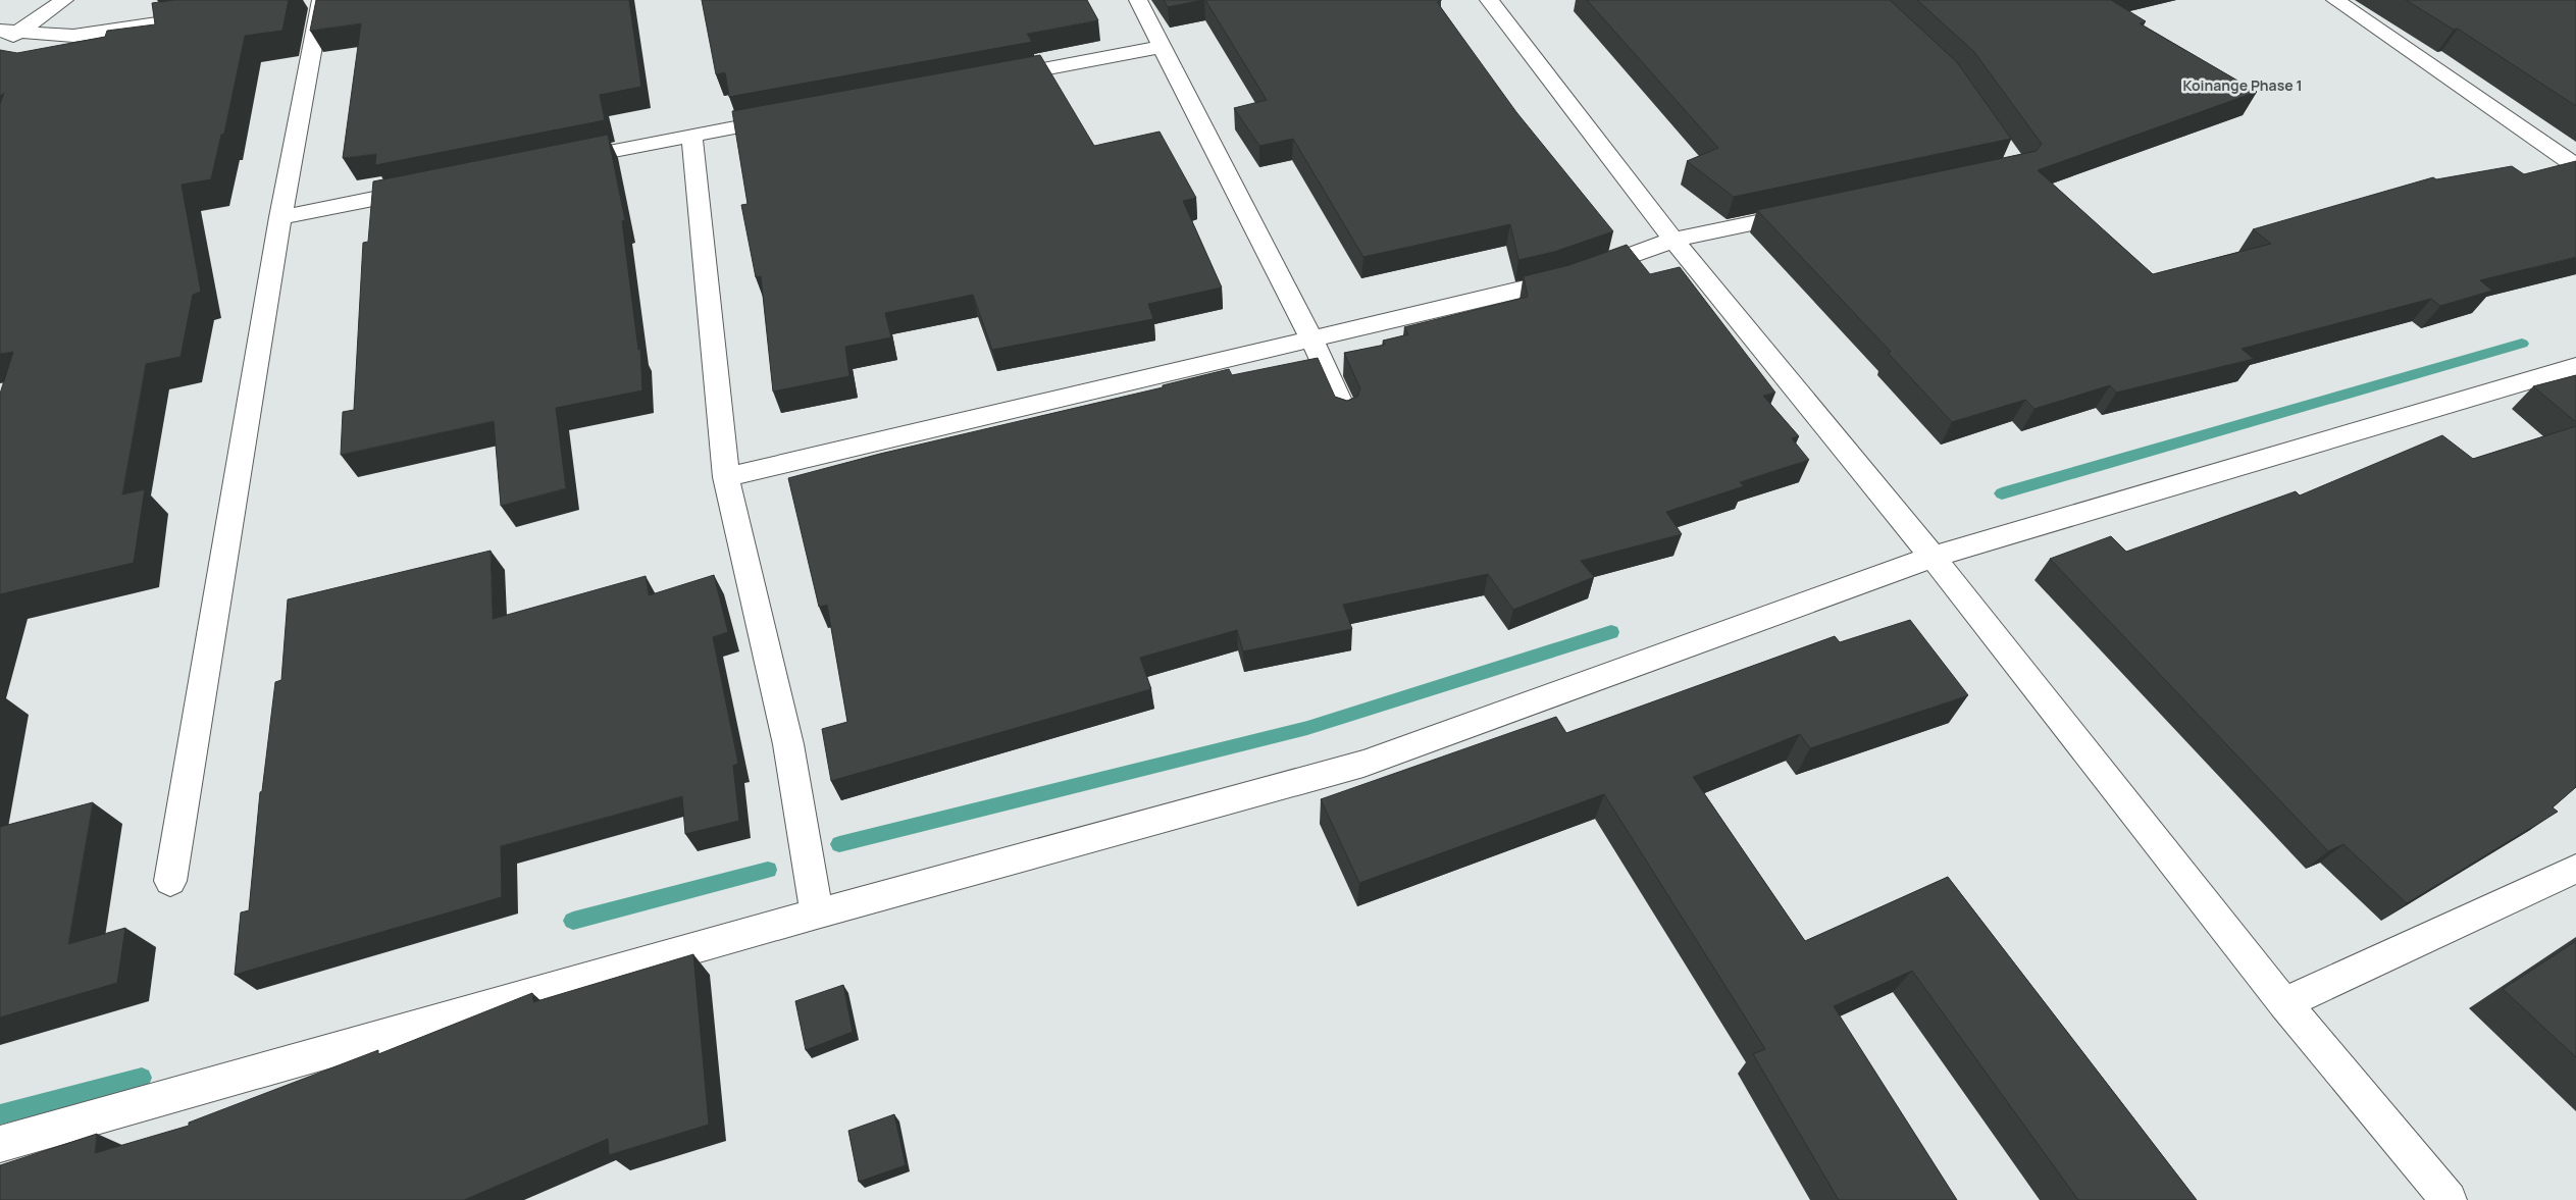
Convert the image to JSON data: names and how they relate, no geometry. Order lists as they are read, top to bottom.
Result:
{
  "districts": ["Koinange Phase 1"]
}
